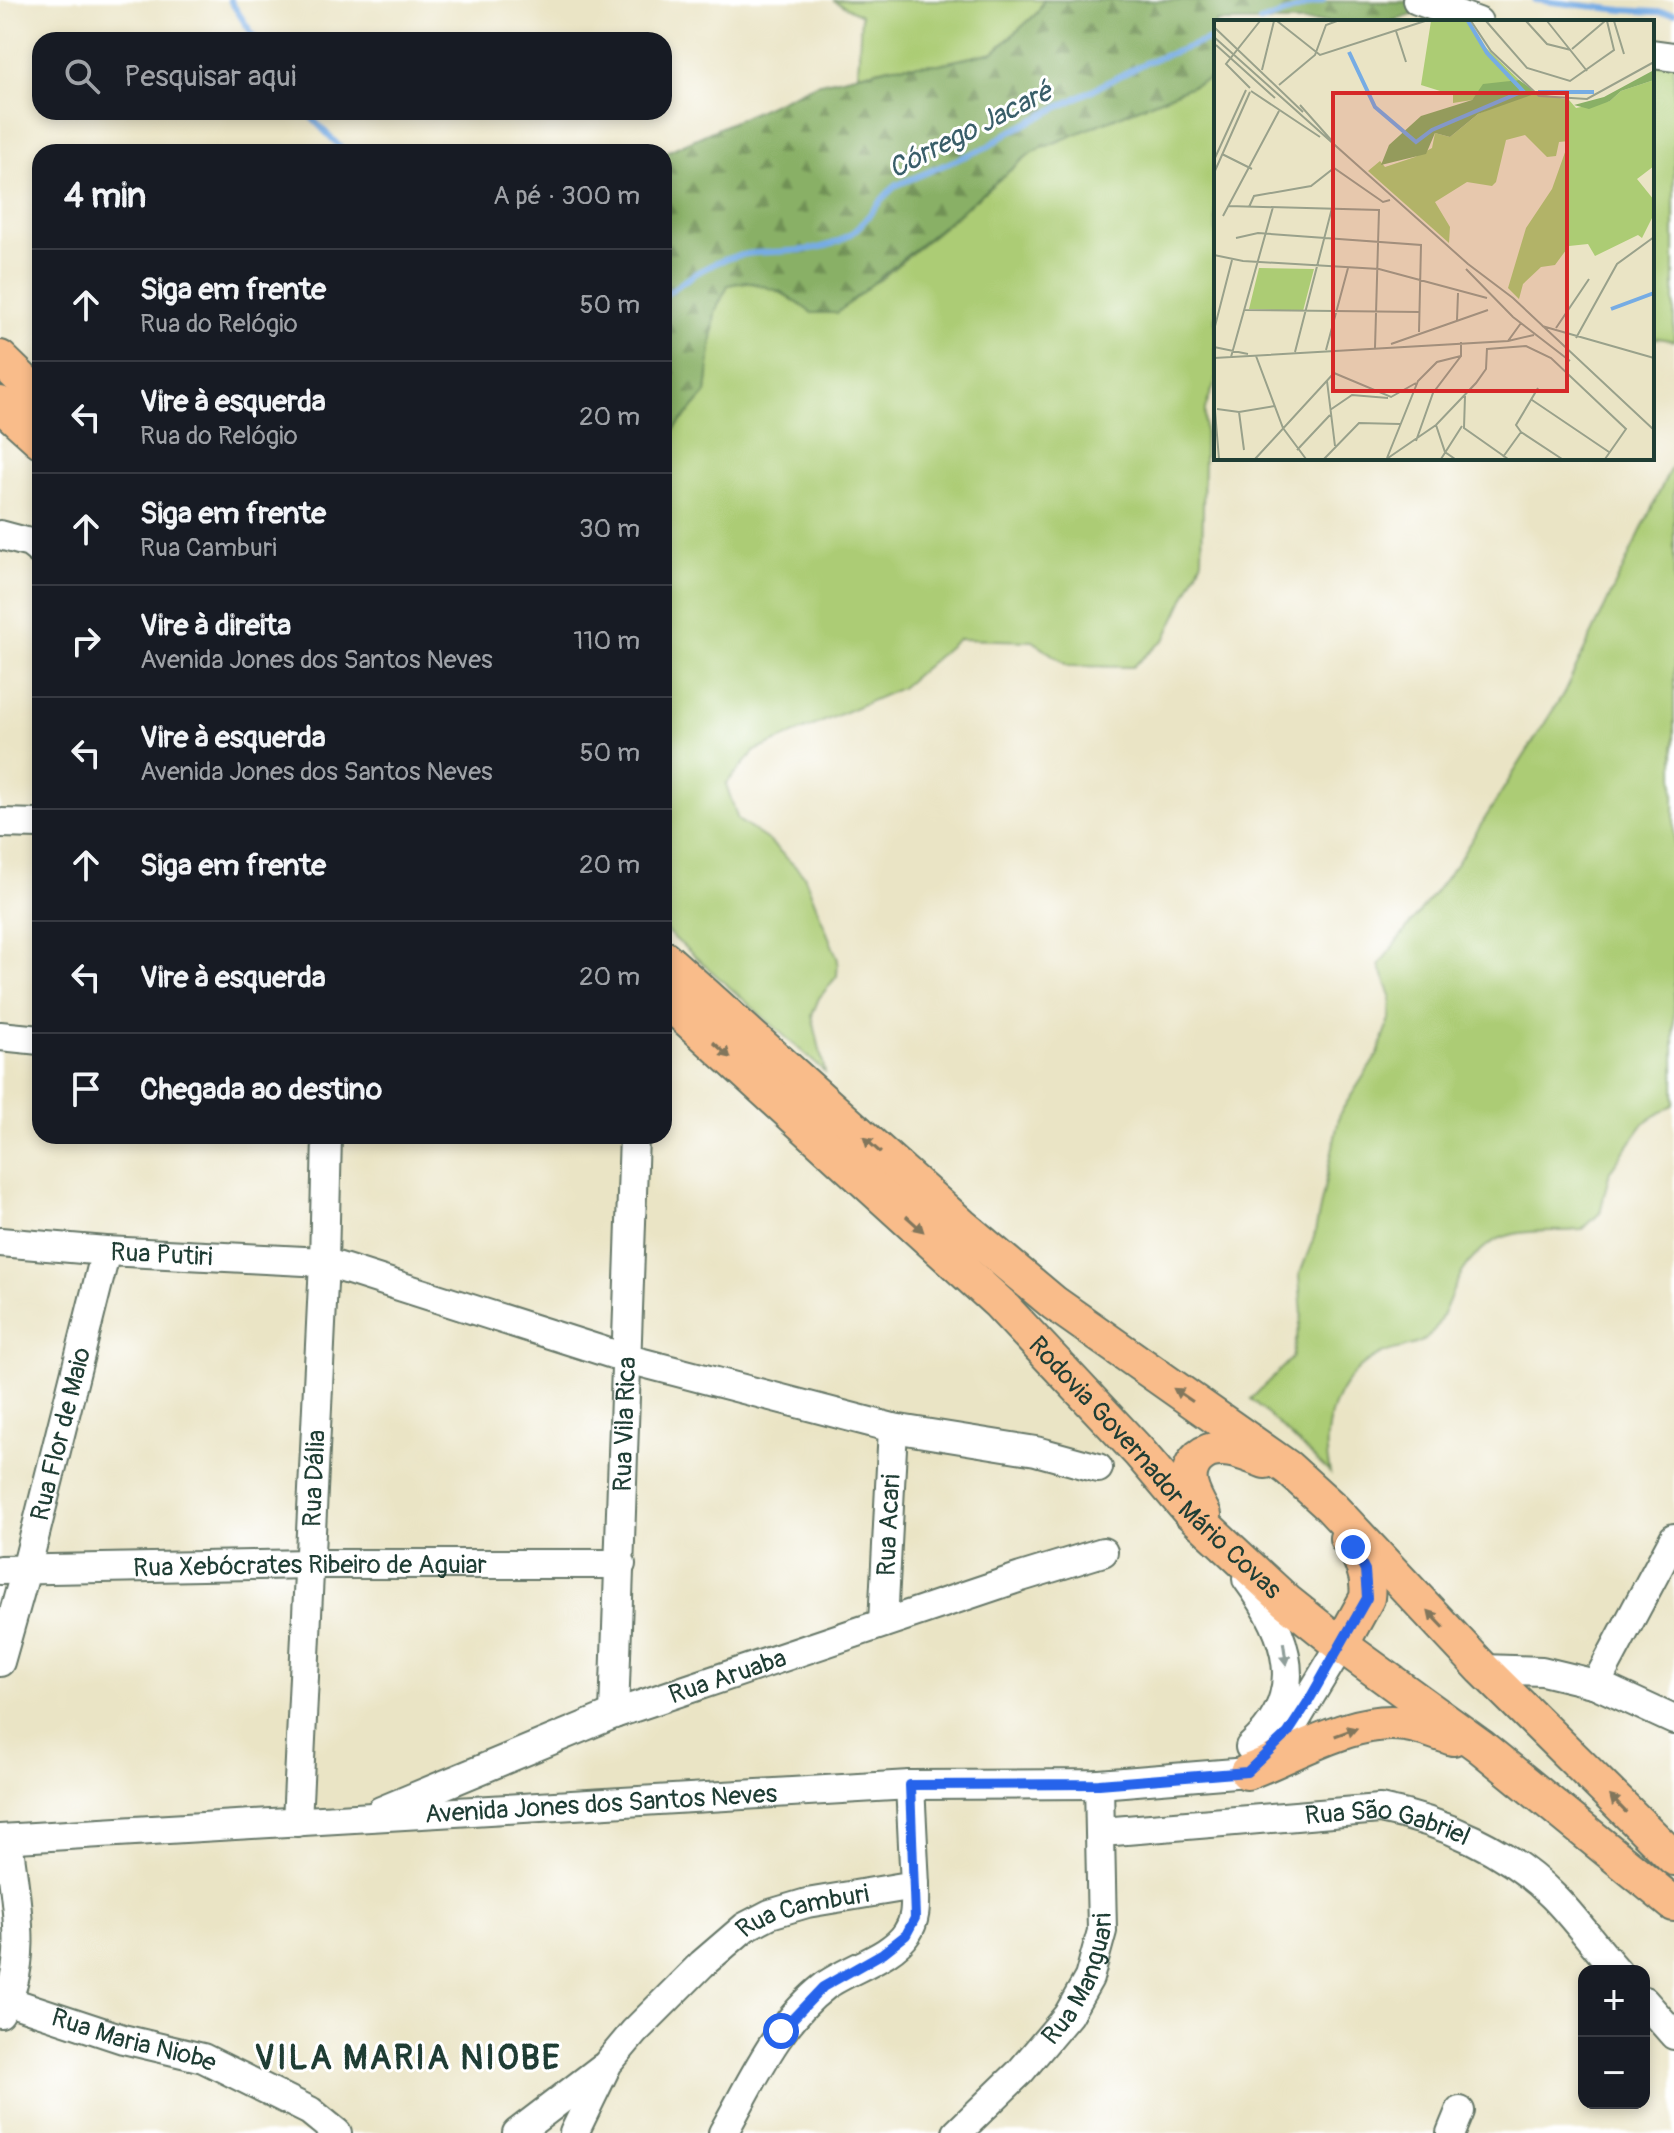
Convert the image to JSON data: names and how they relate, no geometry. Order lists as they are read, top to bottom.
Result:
{
  "streets": {
    "main road": ["Rodovia Governador Mário Covas"],
    "street": [
      "Rua Putiri",
      "Rua Vila Rica",
      "Rua Flor de Maio",
      "Rua Dália",
      "Rua Acari",
      "Rua Xebócrates Ribeiro de Aguiar",
      "Rua Aruaba",
      "Avenida Jones dos Santos Neves",
      "Rua São Gabriel",
      "Rua Camburi",
      "Rua Manguari",
      "Rua Maria Niobe"
    ]
  },
  "crossings": [
    ["Rua Putiri", "Rua Vila Rica"],
    ["Rua Putiri", "Rua Flor de Maio"],
    ["Rua Putiri", "Rua Dália"],
    ["Rua Putiri", "Rua Acari"],
    ["Rua Vila Rica", "Rua Xebócrates Ribeiro de Aguiar"],
    ["Rua Vila Rica", "Rua Aruaba"],
    ["Rua Flor de Maio", "Rua Xebócrates Ribeiro de Aguiar"],
    ["Rodovia Governador Mário Covas", "Avenida Jones dos Santos Neves"],
    ["Rua Dália", "Rua Xebócrates Ribeiro de Aguiar"],
    ["Rua Dália", "Avenida Jones dos Santos Neves"],
    ["Rua Acari", "Rua Aruaba"],
    ["Rua Aruaba", "Avenida Jones dos Santos Neves"],
    ["Avenida Jones dos Santos Neves", "Rua Manguari"],
    ["Rua São Gabriel", "Rua Manguari"]
  ],
  "districts": ["VILA MARIA NIOBE"],
  "water": ["Córrego Jacaré"],
  "page": {
    "search": "Pesquisar aqui",
    "heading": ["4 min", "A pé · 300 m"],
    "list": [
      ["Siga em frente", "Rua do Relógio", "50 m"],
      ["Vire à esquerda", "Rua do Relógio", "20 m"],
      ["Siga em frente", "Rua Camburi", "30 m"],
      ["Vire à direita", "Avenida Jones dos Santos Neves", "110 m"],
      ["Vire à esquerda", "Avenida Jones dos Santos Neves", "50 m"],
      ["Siga em frente", "20 m"],
      ["Vire à esquerda", "20 m"],
      "Chegada ao destino"
    ],
    "map_buttons": ["+", "−"]
  }
}
